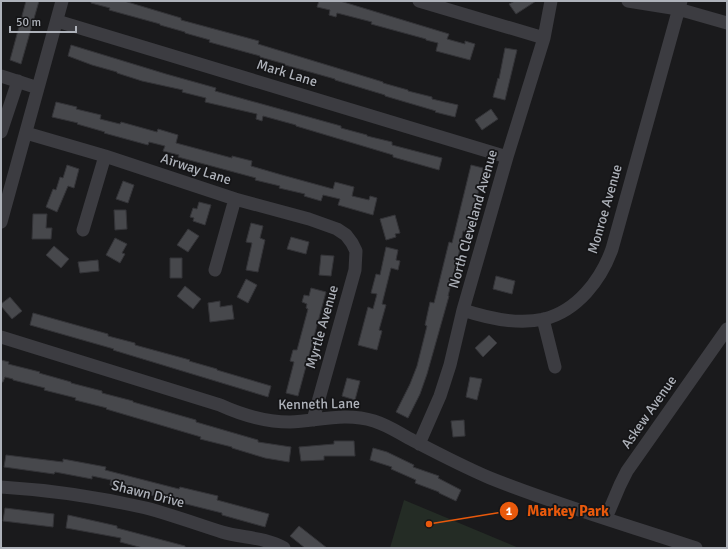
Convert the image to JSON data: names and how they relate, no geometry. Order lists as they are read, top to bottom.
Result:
{
  "streets": {
    "street": [
      "Mark Lane",
      "Airway Lane",
      "Monroe Avenue",
      "North Cleveland Avenue",
      "Myrtle Avenue",
      "Kenneth Lane",
      "Askew Avenue",
      "Shawn Drive"
    ]
  },
  "crossings": [
    ["Mark Lane", "North Cleveland Avenue"],
    ["Airway Lane", "Myrtle Avenue"],
    ["Monroe Avenue", "North Cleveland Avenue"],
    ["North Cleveland Avenue", "Kenneth Lane"],
    ["Myrtle Avenue", "Kenneth Lane"],
    ["Kenneth Lane", "Askew Avenue"]
  ],
  "places": ["Markey Park"],
  "scale_bar": "50 m"
}
